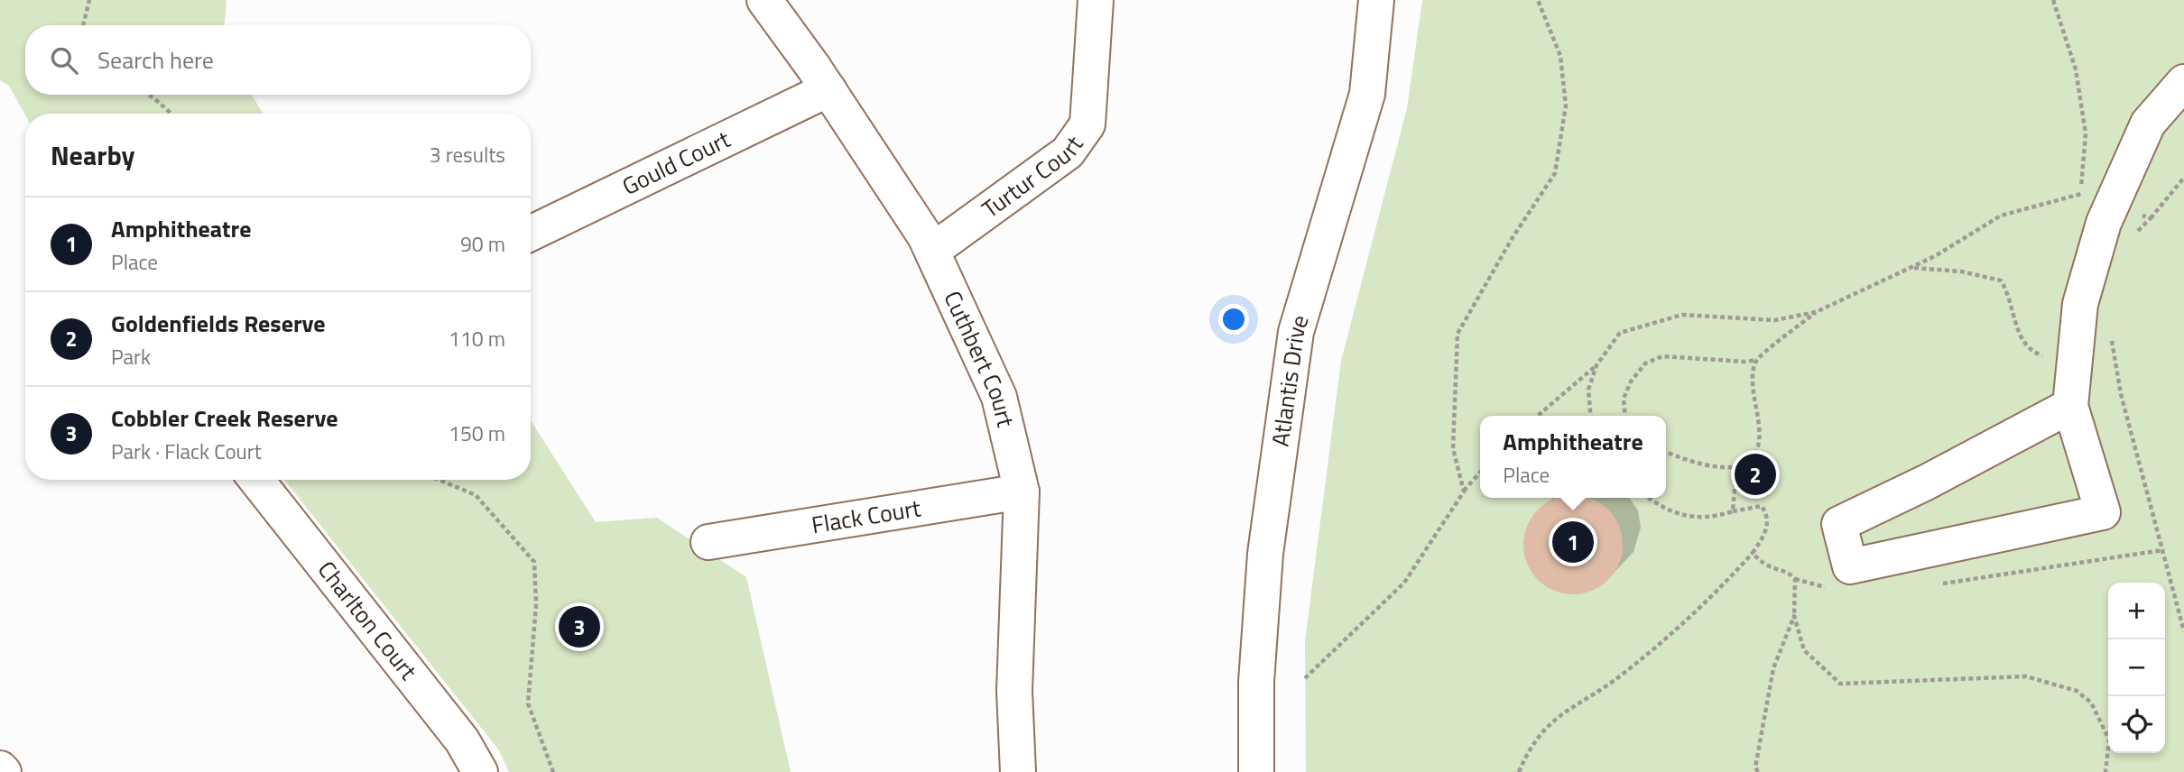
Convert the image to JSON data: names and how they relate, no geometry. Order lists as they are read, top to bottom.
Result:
{
  "streets": {
    "street": [
      "Gould Court",
      "Turtur Court",
      "Cuthbert Court",
      "Atlantis Drive",
      "Flack Court",
      "Charlton Court"
    ]
  },
  "crossings": [
    ["Gould Court", "Cuthbert Court"],
    ["Turtur Court", "Cuthbert Court"],
    ["Cuthbert Court", "Flack Court"]
  ],
  "page": {
    "search": "Search here",
    "heading": ["Nearby", "3 results"],
    "list": [
      {
        "mark": "1",
        "name": "Amphitheatre",
        "note": "Place",
        "value": "90 m"
      },
      {
        "mark": "2",
        "name": "Goldenfields Reserve",
        "note": "Park",
        "value": "110 m"
      },
      {
        "mark": "3",
        "name": "Cobbler Creek Reserve",
        "note": "Park · Flack Court",
        "value": "150 m"
      }
    ],
    "popup": ["Amphitheatre", "Place"],
    "pins": ["2", "1", "3"],
    "map_buttons": ["+", "−"]
  }
}
